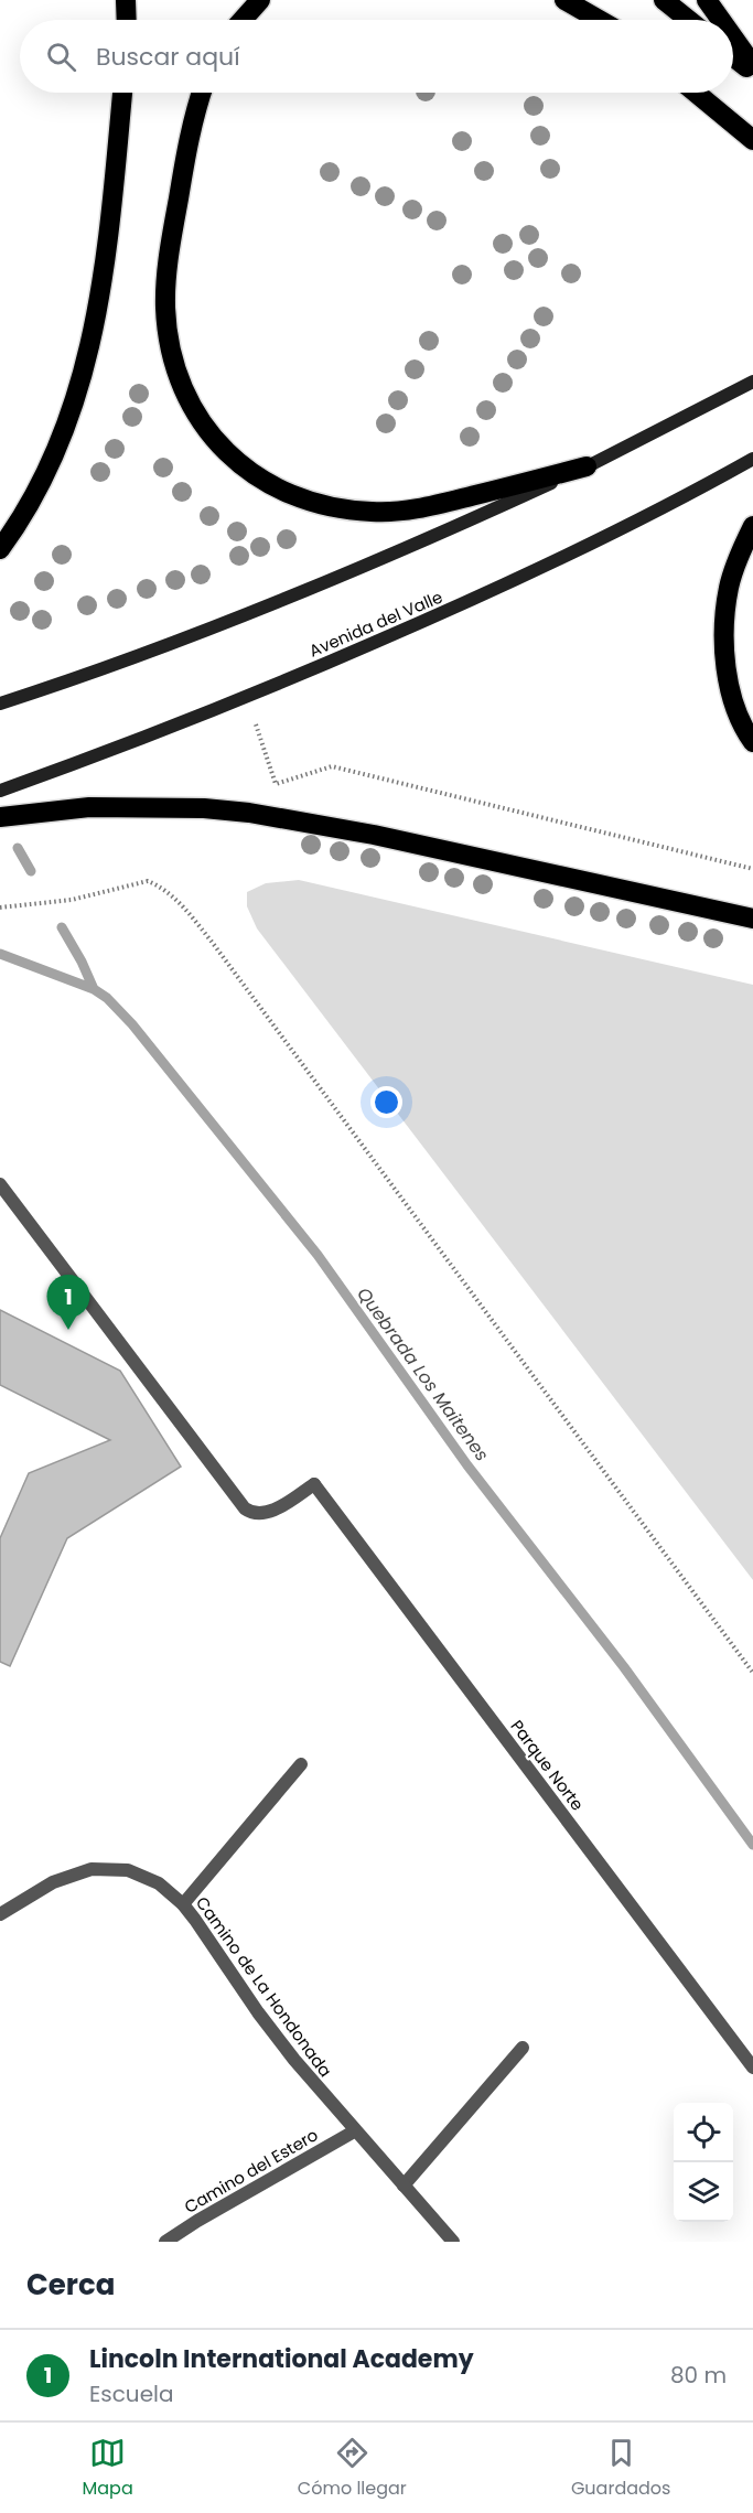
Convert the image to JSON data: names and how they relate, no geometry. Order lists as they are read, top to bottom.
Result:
{
  "streets": {
    "street": [
      "Avenida del Valle",
      "Parque Norte",
      "Camino de La Hondonada",
      "Camino del Estero"
    ]
  },
  "crossings": [
    ["Camino de La Hondonada", "Camino del Estero"]
  ],
  "water": ["Quebrada Los Maitenes"],
  "page": {
    "search": "Buscar aquí",
    "pins": "1",
    "heading": "Cerca",
    "list": [
      {
        "mark": "1",
        "name": "Lincoln International Academy",
        "note": "Escuela",
        "value": "80 m"
      }
    ],
    "nav": ["Mapa", "Cómo llegar", "Guardados"]
  }
}
